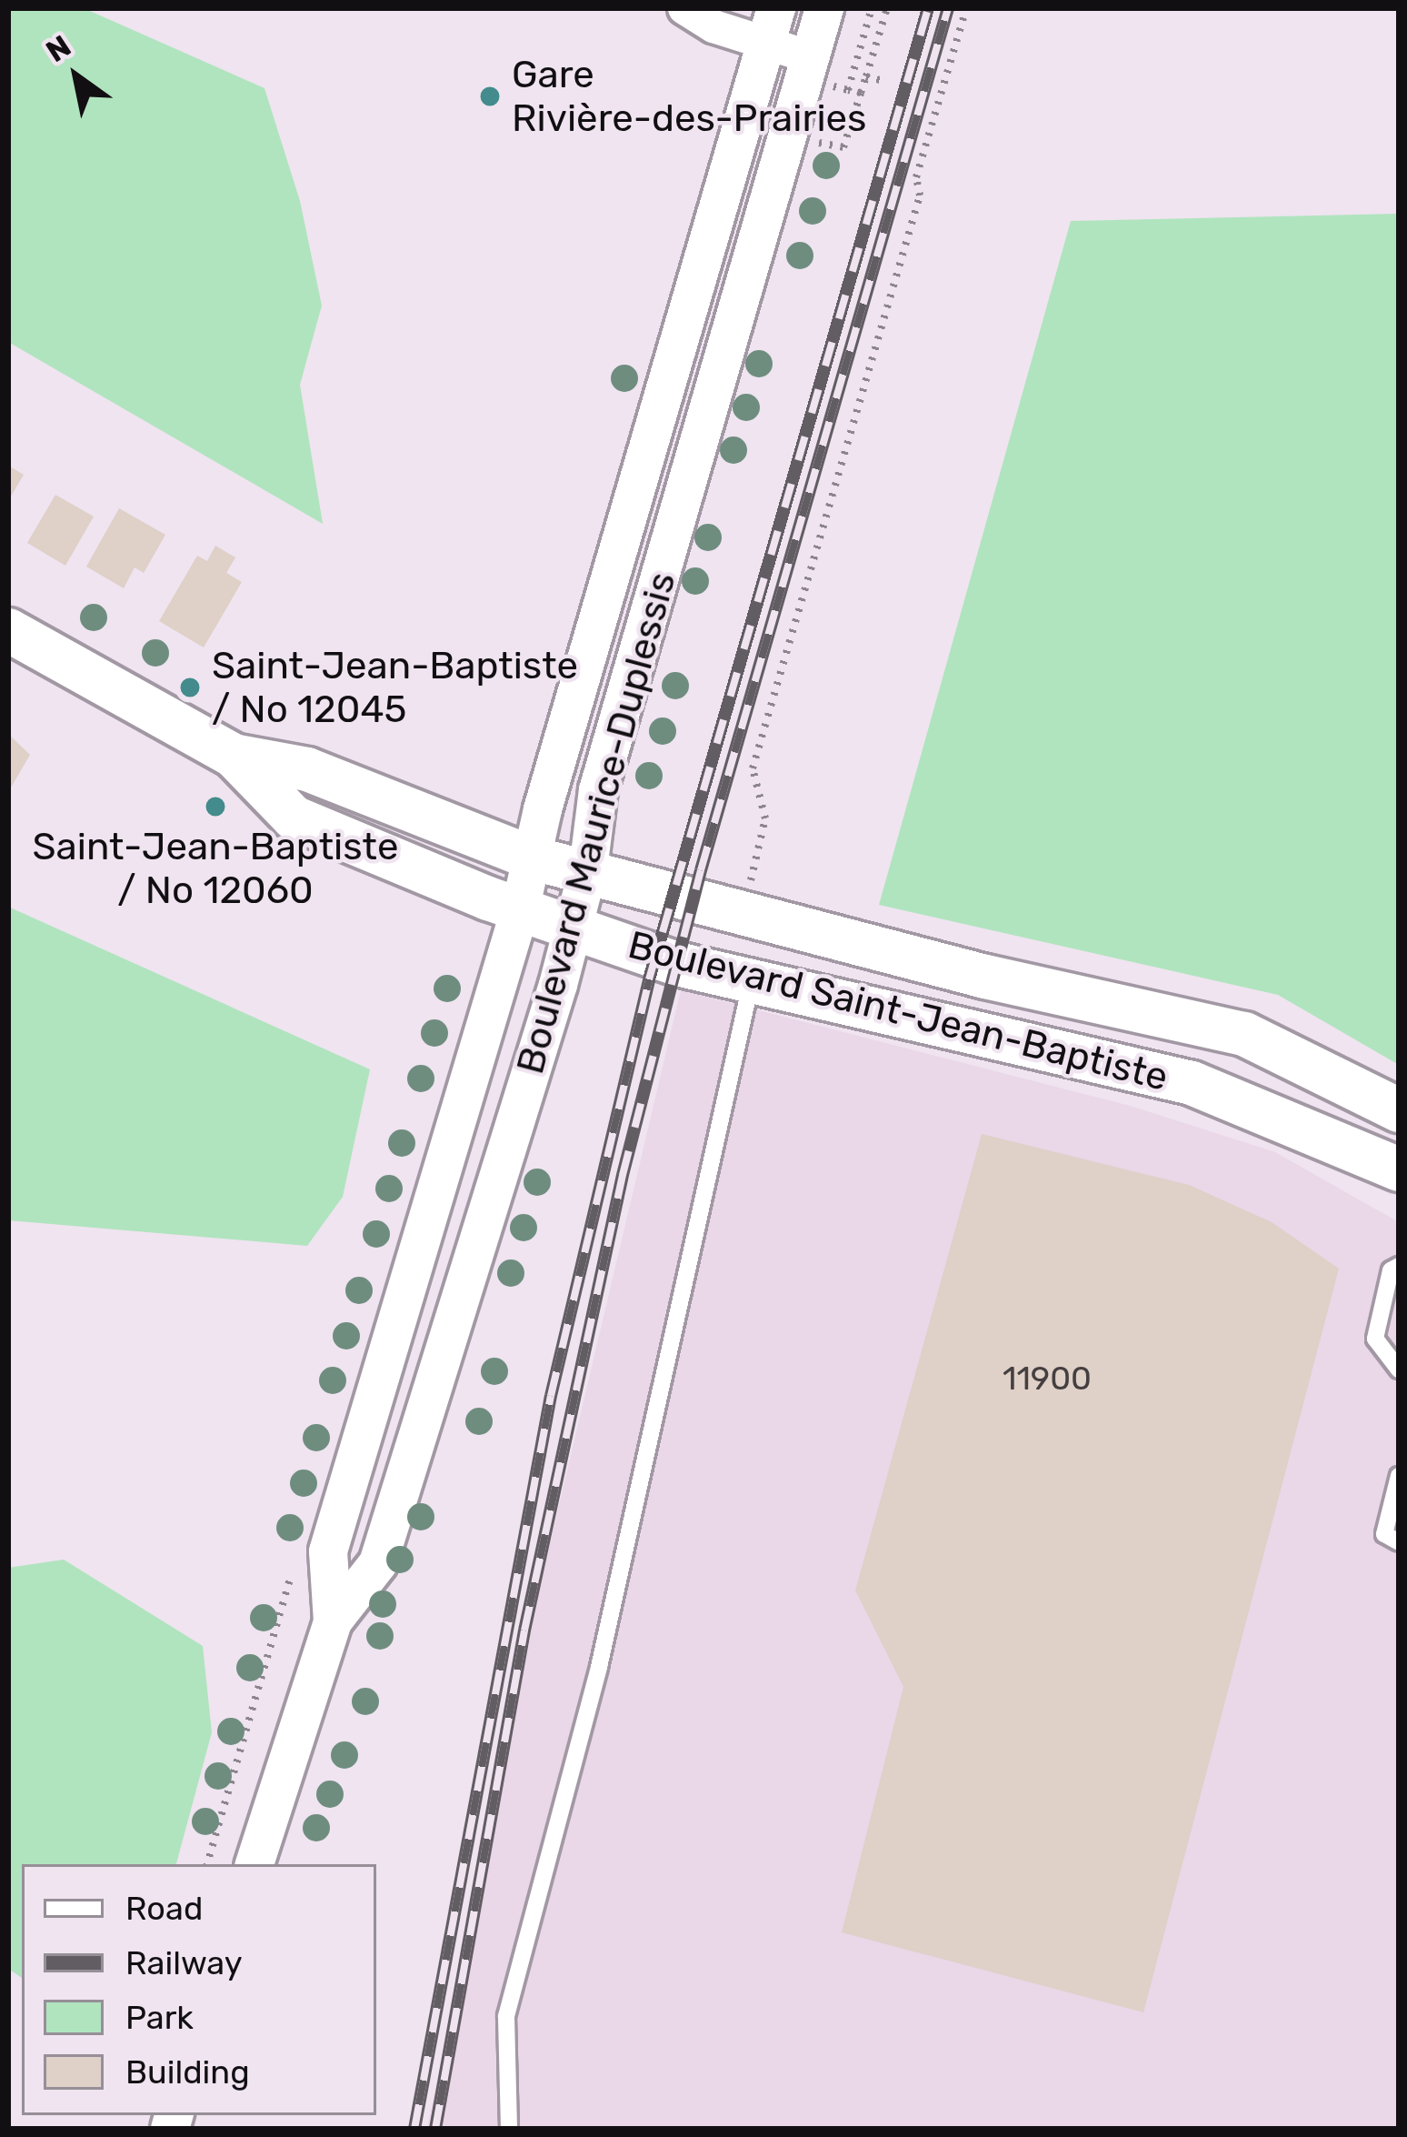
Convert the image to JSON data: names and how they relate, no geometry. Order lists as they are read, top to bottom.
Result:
{
  "streets": {
    "main road": ["Boulevard Saint-Jean-Baptiste"],
    "street": ["Boulevard Maurice-Duplessis"]
  },
  "crossings": [
    ["Boulevard Maurice-Duplessis", "Boulevard Saint-Jean-Baptiste"]
  ],
  "places": ["Gare Rivière-des-Prairies", "Saint-Jean-Baptiste / No 12045", "Saint-Jean-Baptiste / No 12060"],
  "house_numbers": ["11900"],
  "legend": [
    "Road",
    "Railway",
    "Park",
    "Building"
  ],
  "north": "top left"
}
